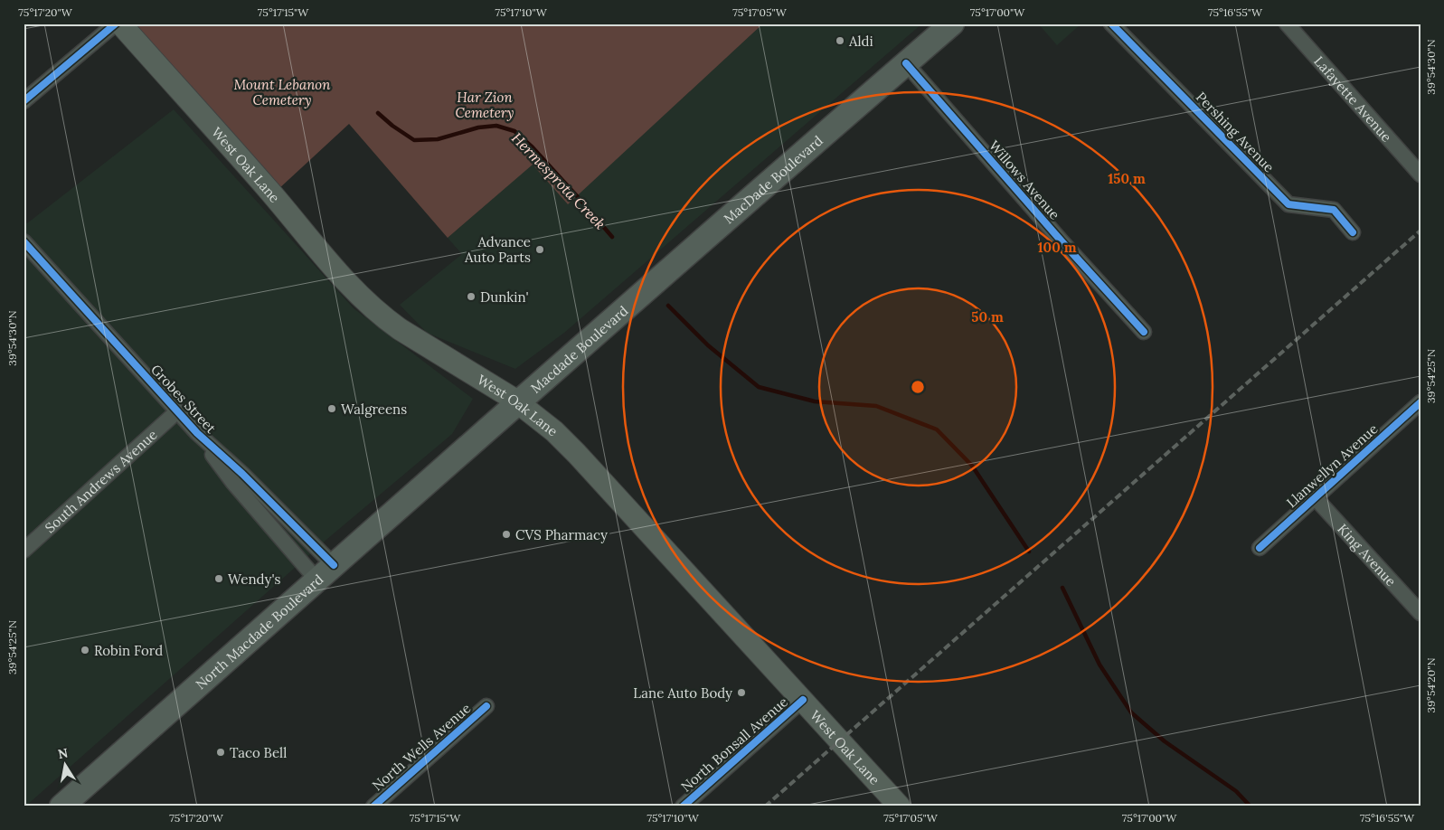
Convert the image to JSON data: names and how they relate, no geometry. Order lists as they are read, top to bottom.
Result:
{
  "streets": {
    "main road": [
      "West Oak Lane",
      "MacDade Boulevard",
      "Macdade Boulevard",
      "North Macdade Boulevard"
    ],
    "street": [
      "Lafayette Avenue",
      "Pershing Avenue",
      "Willows Avenue",
      "Grobes Street",
      "Llanwellyn Avenue",
      "South Andrews Avenue",
      "King Avenue",
      "North Bonsall Avenue",
      "North Wells Avenue"
    ]
  },
  "crossings": [
    ["West Oak Lane", "Macdade Boulevard"],
    ["West Oak Lane", "North Macdade Boulevard"],
    ["West Oak Lane", "North Bonsall Avenue"],
    ["MacDade Boulevard", "Willows Avenue"],
    ["MacDade Boulevard", "Macdade Boulevard"],
    ["Macdade Boulevard", "North Macdade Boulevard"],
    ["Grobes Street", "South Andrews Avenue"],
    ["Grobes Street", "North Macdade Boulevard"],
    ["Llanwellyn Avenue", "King Avenue"]
  ],
  "water": ["Hermesprota Creek"],
  "parks": ["Mount Lebanon Cemetery", "Har Zion Cemetery"],
  "places": [
    "Aldi",
    "Advance Auto Parts",
    "Dunkin'",
    "Walgreens",
    "CVS Pharmacy",
    "Wendy's",
    "Robin Ford",
    "Lane Auto Body",
    "Taco Bell"
  ],
  "north": "top",
  "coordinates": [
    "75°17'20\"W",
    "75°17'15\"W",
    "75°17'10\"W",
    "75°17'05\"W",
    "75°17'00\"W",
    "75°16'55\"W",
    "39°54'30\"N",
    "39°54'25\"N",
    "39°54'20\"N"
  ],
  "rings": ["150 m", "100 m", "50 m"]
}
